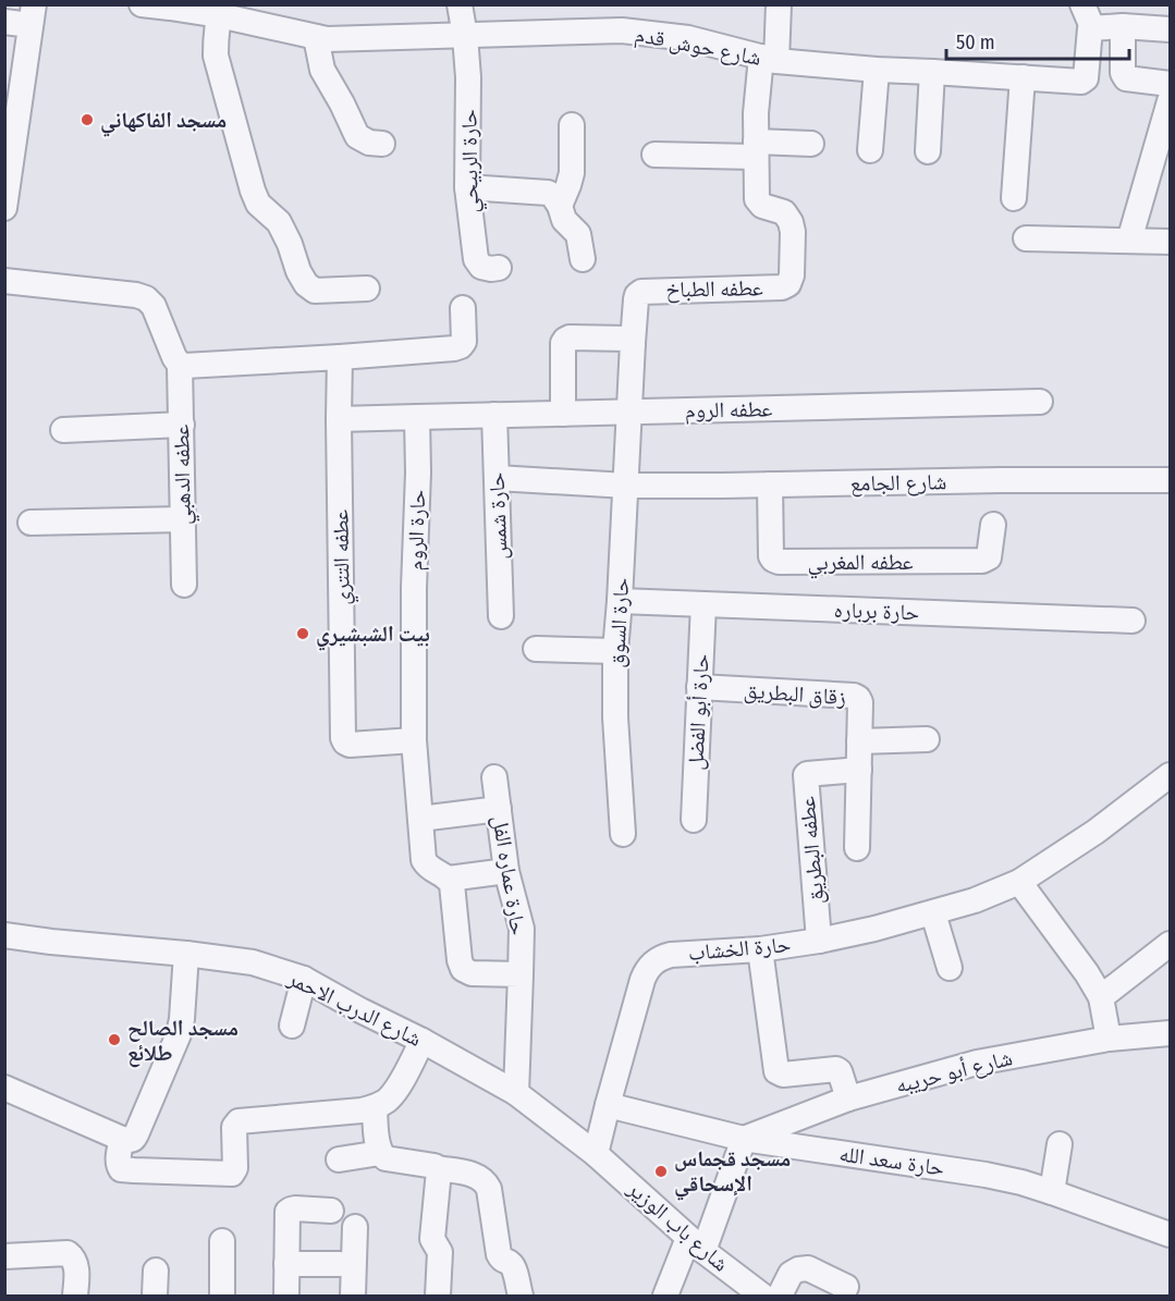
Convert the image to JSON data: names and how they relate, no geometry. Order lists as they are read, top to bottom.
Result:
{
  "streets": {
    "street": [
      "شارع حوش قدم",
      "حارة الربيحي",
      "عطفه الطباخ",
      "عطفه الروم",
      "عطفه الدهبي",
      "شارع الجامع",
      "حارة شمس",
      "حارة الروم",
      "عطفه التتري",
      "عطفه المغربي",
      "حارة برباره",
      "حارة السوق",
      "زقاق البطريق",
      "حارة أبو الفضل",
      "عطفه البطريق",
      "حارة عماره الفل",
      "حارة الخشاب",
      "شارع الدرب الاحمر",
      "شارع أبو حريبه",
      "حارة سعد الله",
      "شارع باب الوزير"
    ]
  },
  "crossings": [
    ["شارع حوش قدم", "حارة الربيحي"],
    ["شارع حوش قدم", "عطفه الطباخ"],
    ["عطفه الطباخ", "حارة السوق"],
    ["عطفه الروم", "حارة شمس"],
    ["عطفه الروم", "حارة الروم"],
    ["عطفه الروم", "حارة السوق"],
    ["شارع الجامع", "حارة شمس"],
    ["شارع الجامع", "عطفه المغربي"],
    ["شارع الجامع", "حارة السوق"],
    ["حارة الروم", "عطفه التتري"],
    ["حارة برباره", "حارة السوق"],
    ["حارة برباره", "حارة أبو الفضل"],
    ["زقاق البطريق", "حارة أبو الفضل"],
    ["زقاق البطريق", "عطفه البطريق"],
    ["عطفه البطريق", "حارة الخشاب"],
    ["حارة الخشاب", "شارع الدرب الاحمر"],
    ["حارة الخشاب", "حارة سعد الله"],
    ["حارة الخشاب", "شارع باب الوزير"],
    ["شارع الدرب الاحمر", "شارع باب الوزير"],
    ["شارع أبو حريبه", "حارة سعد الله"]
  ],
  "places": [
    "مسجد الفاكهاني",
    "بيت الشبشيري",
    "مسجد الصالح طلائع",
    "مسجد قجماس الإسحاقي"
  ],
  "scale_bar": "50 m"
}
